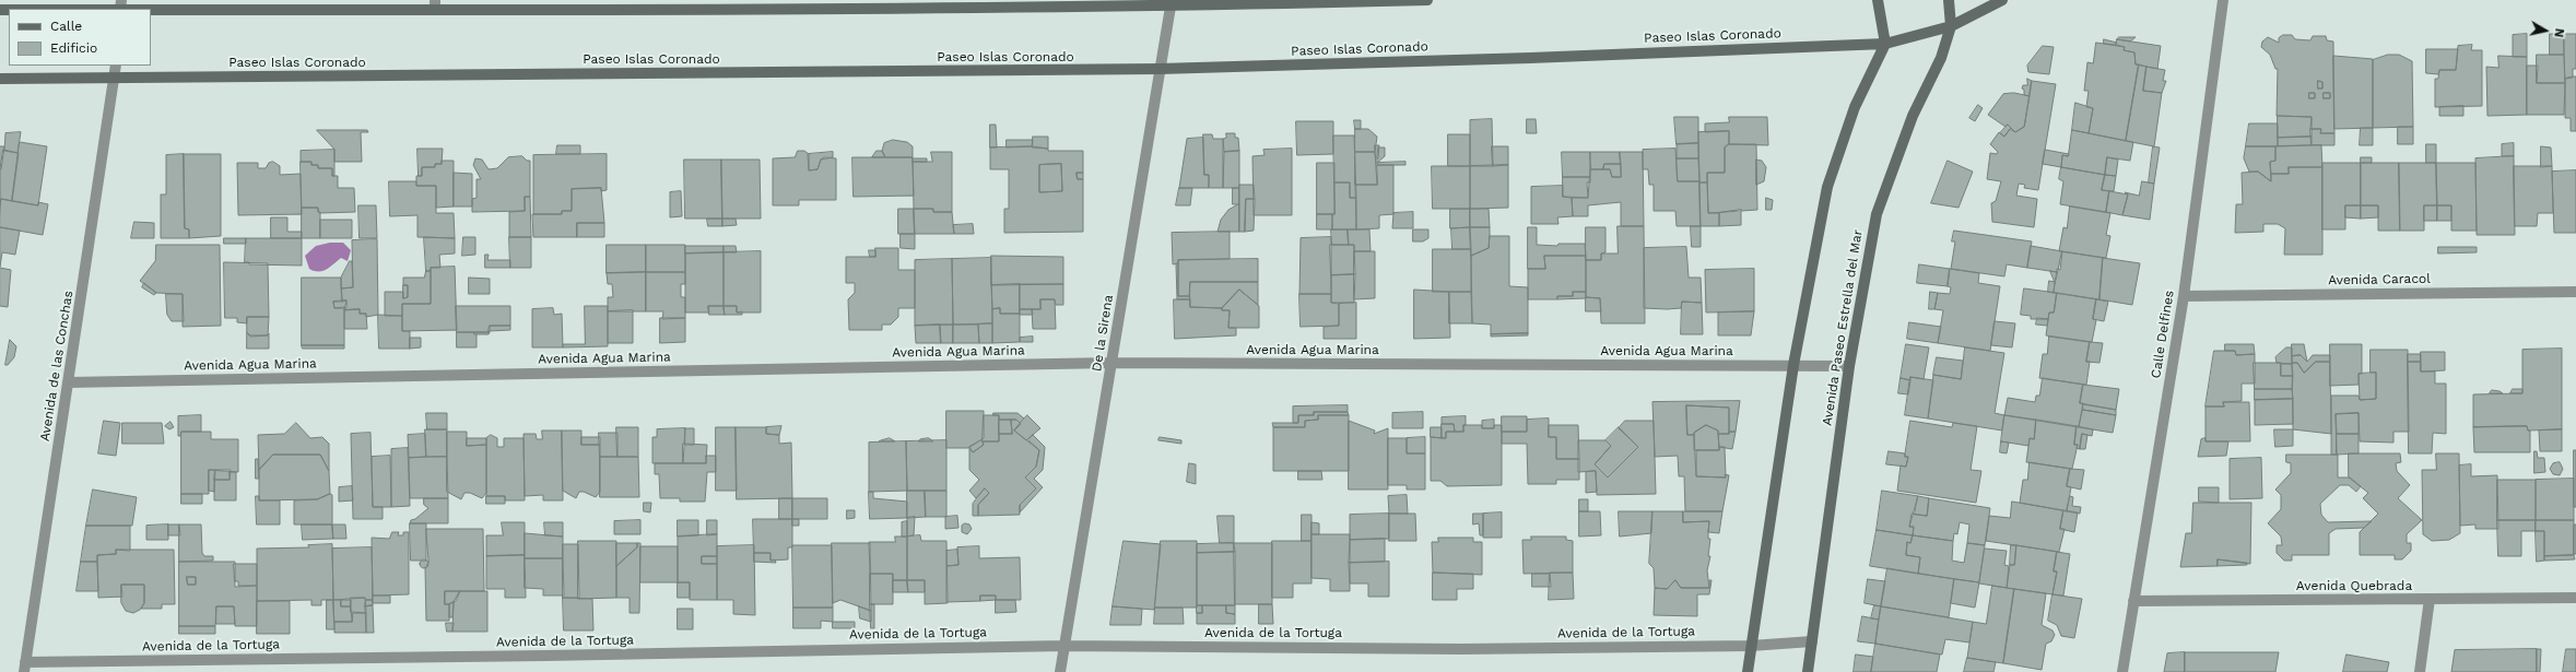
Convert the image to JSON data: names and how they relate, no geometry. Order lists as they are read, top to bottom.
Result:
{
  "streets": {
    "street": [
      "Paseo Islas Coronado",
      "Avenida Caracol",
      "Avenida Paseo Estrella del Mar",
      "De la Sirena",
      "Calle Delfines",
      "Avenida Agua Marina",
      "Avenida de las Conchas",
      "Avenida Quebrada",
      "Avenida de la Tortuga"
    ]
  },
  "crossings": [
    ["Paseo Islas Coronado", "Avenida Paseo Estrella del Mar"],
    ["Paseo Islas Coronado", "De la Sirena"],
    ["Paseo Islas Coronado", "Avenida de las Conchas"],
    ["Avenida Caracol", "Calle Delfines"],
    ["Avenida Paseo Estrella del Mar", "Avenida Agua Marina"],
    ["Avenida Paseo Estrella del Mar", "Avenida de la Tortuga"],
    ["De la Sirena", "Avenida Agua Marina"],
    ["De la Sirena", "Avenida de la Tortuga"],
    ["Calle Delfines", "Avenida Quebrada"],
    ["Avenida Agua Marina", "Avenida de las Conchas"],
    ["Avenida de las Conchas", "Avenida de la Tortuga"]
  ],
  "legend": ["Calle", "Edificio"],
  "north": "right"
}
